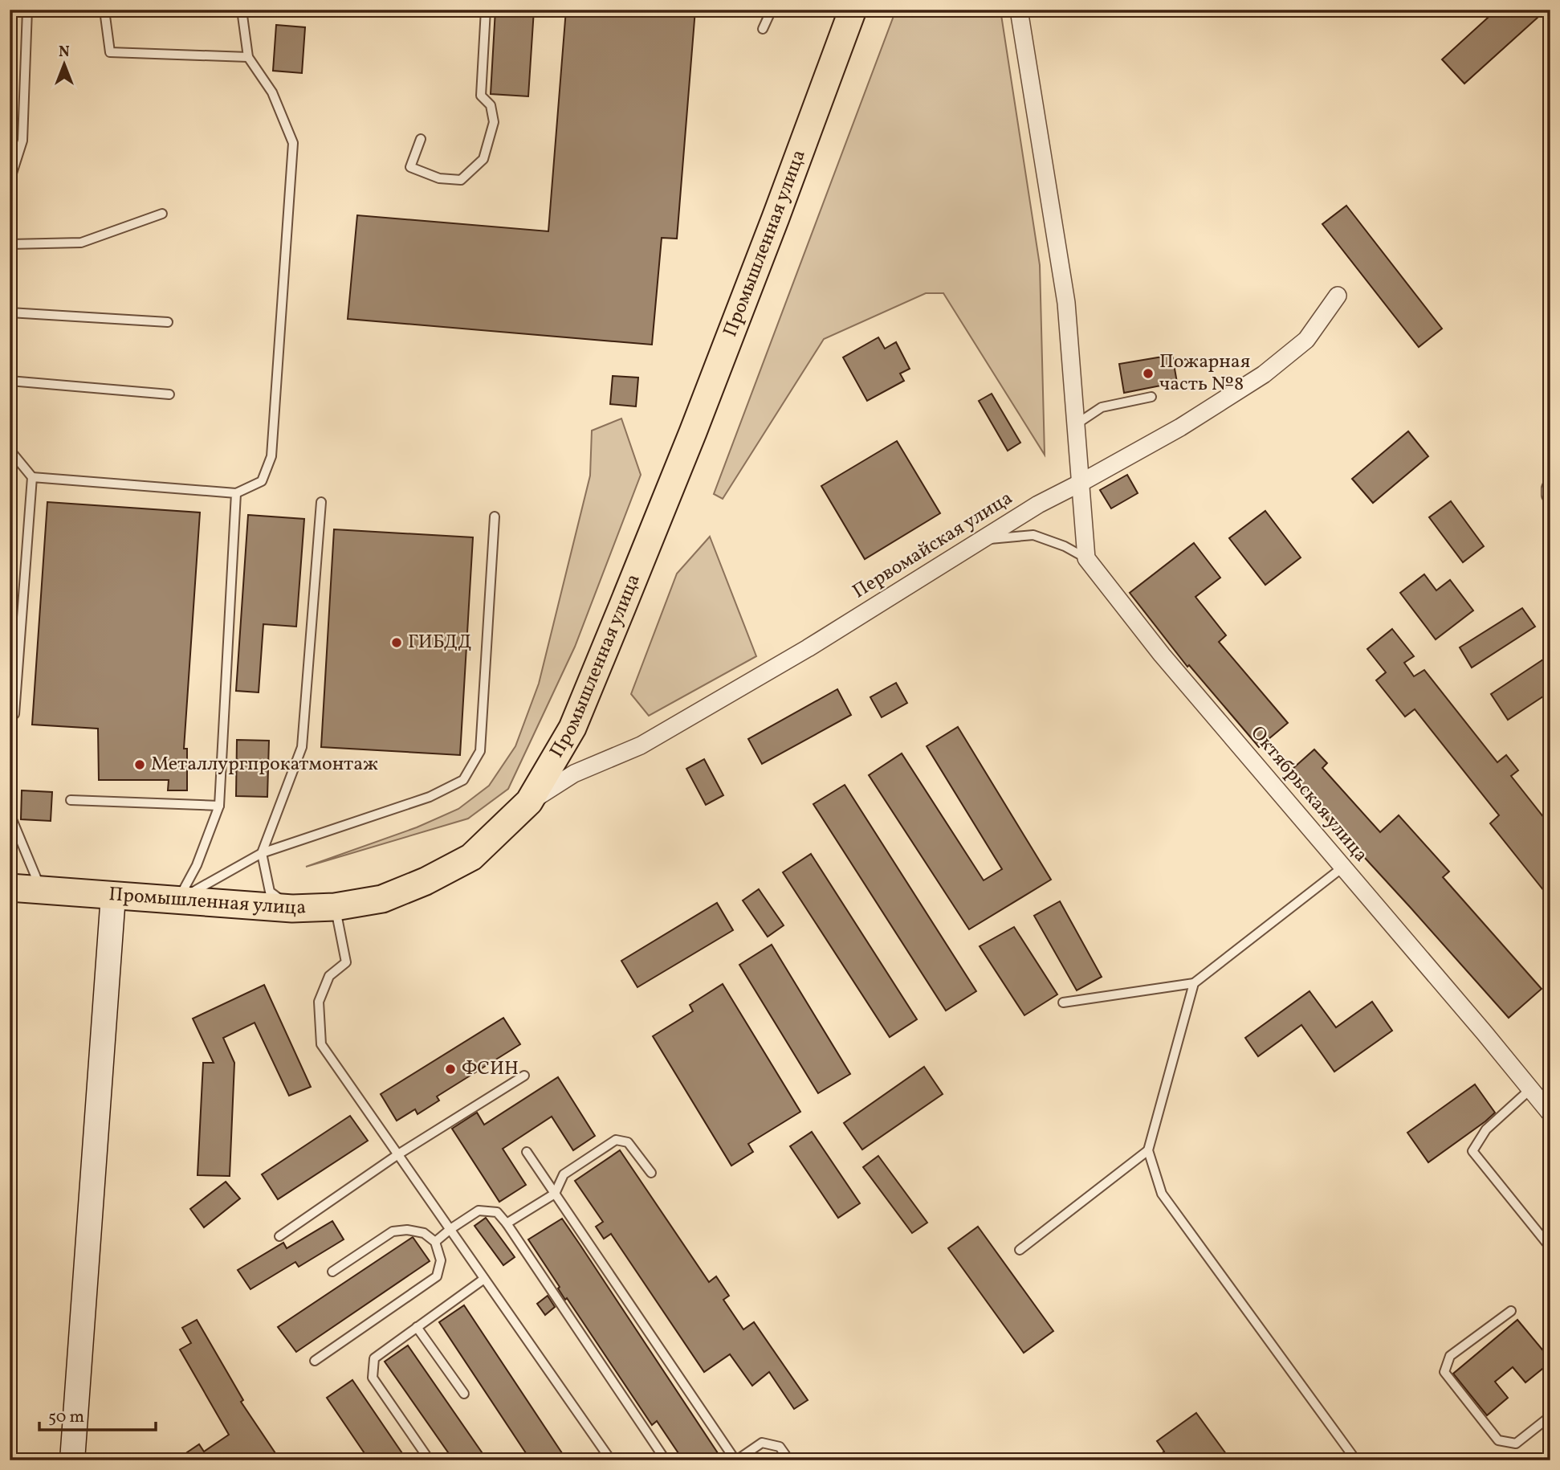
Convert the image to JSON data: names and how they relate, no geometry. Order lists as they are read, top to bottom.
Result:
{
  "streets": {
    "main road": ["Промышленная улица"],
    "street": ["Первомайская улица", "Октябрьская улица"]
  },
  "crossings": [
    ["Промышленная улица", "Первомайская улица"]
  ],
  "places": [
    "Пожарная часть №8",
    "ГИБДД",
    "Металлургпрокатмонтаж",
    "ФСИН"
  ],
  "scale_bar": "50 m",
  "north": "top"
}
